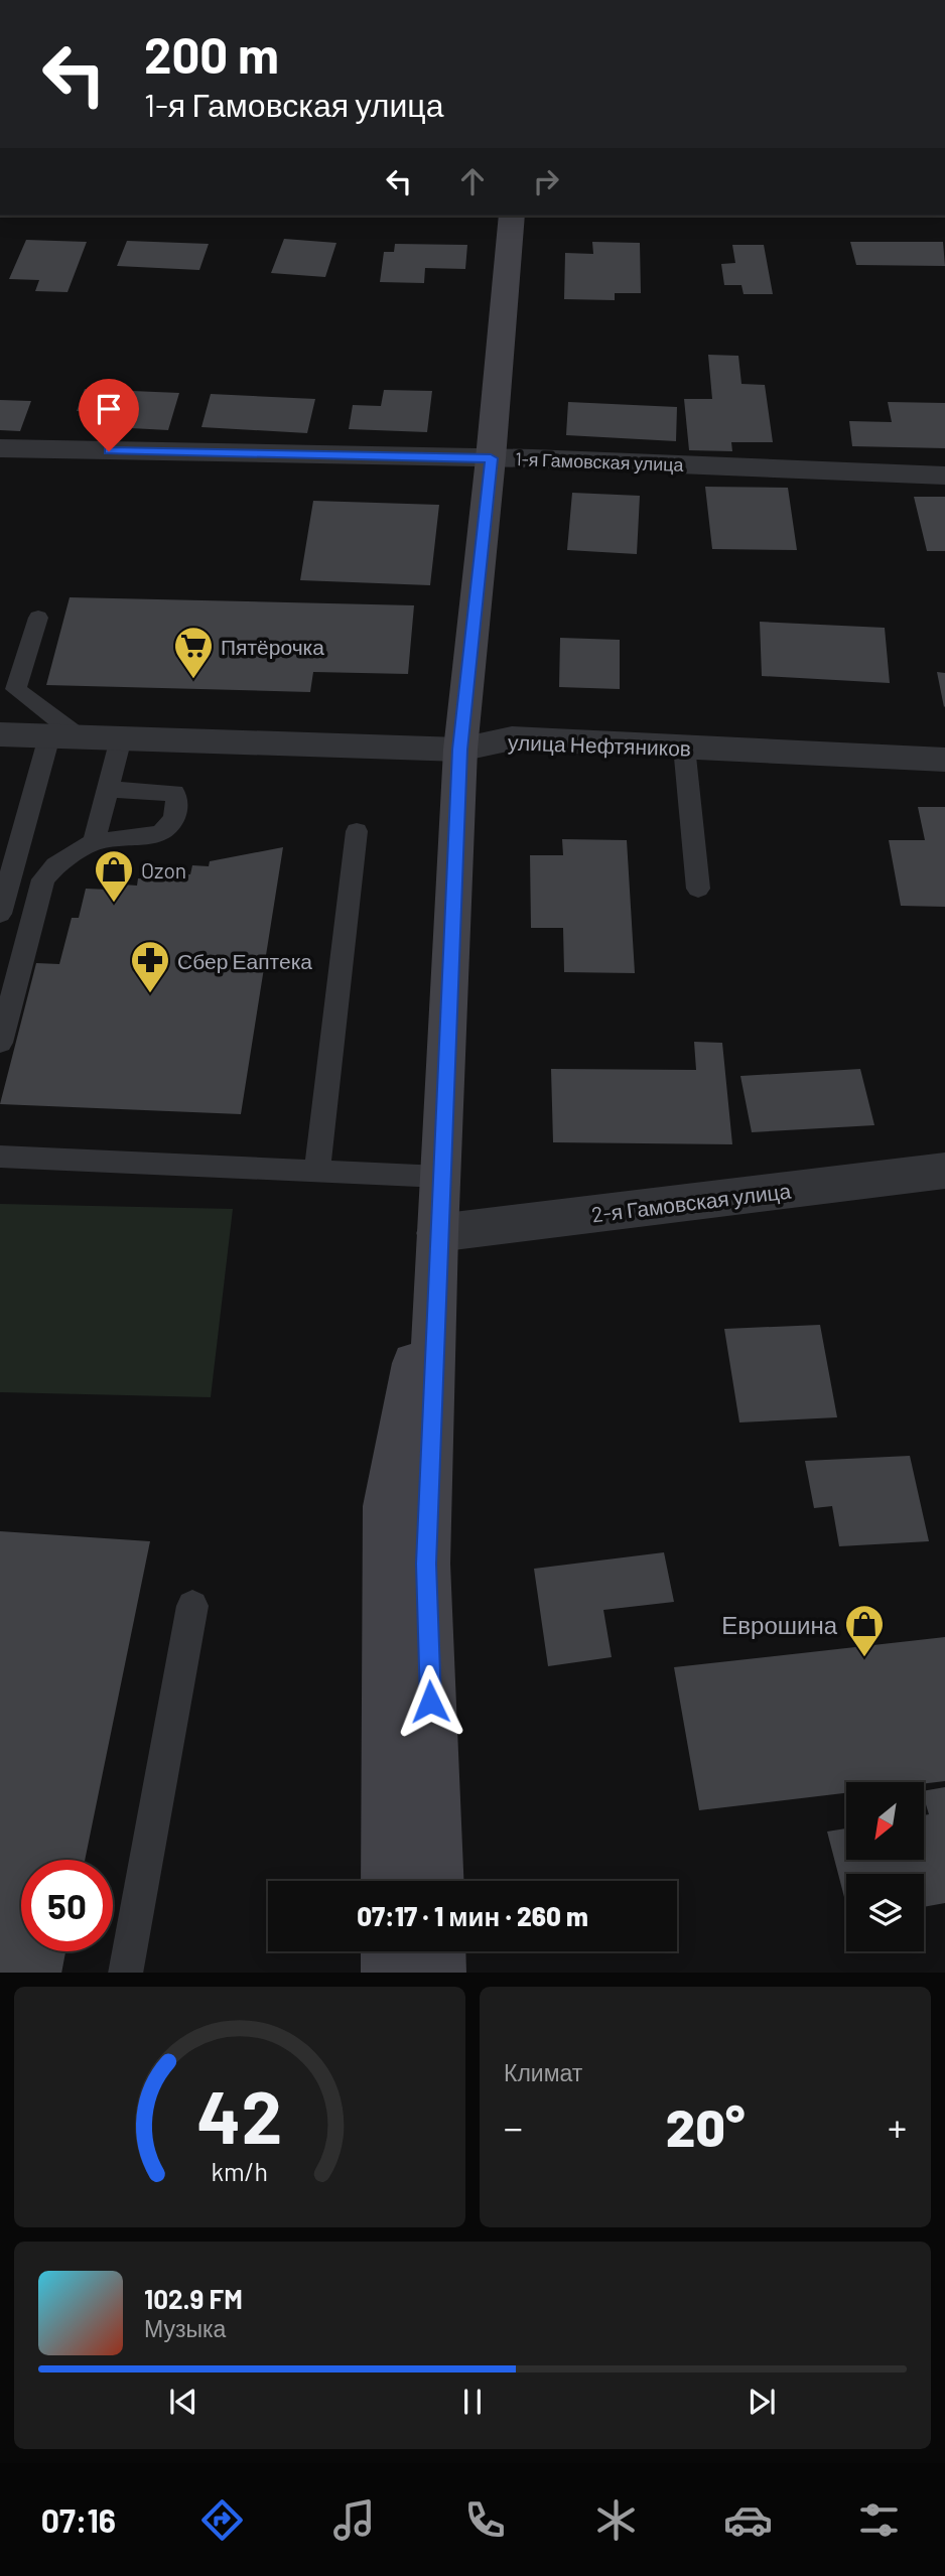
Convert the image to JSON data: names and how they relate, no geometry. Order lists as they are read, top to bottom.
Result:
{
  "streets": {
    "street": ["1-я Гамовская улица", "улица Нефтяников", "2-я Гамовская улица"]
  },
  "places": {
    "supermarket": ["Пятёрочка"],
    "shop": ["Ozon", "Еврошина"],
    "pharmacy": ["Сбер Еаптека"]
  },
  "north": "bottom left",
  "page": {
    "turn": ["200 m", "1-я Гамовская улица"],
    "limit": "50",
    "trip": "07:17 · 1 мин · 260 m",
    "tile": "Климат",
    "heat": ["−", "20°", "+"],
    "song": ["102.9 FM", "Музыка"],
    "tabs": "07:16",
    "gauge": ["42", "km/h"]
  }
}
